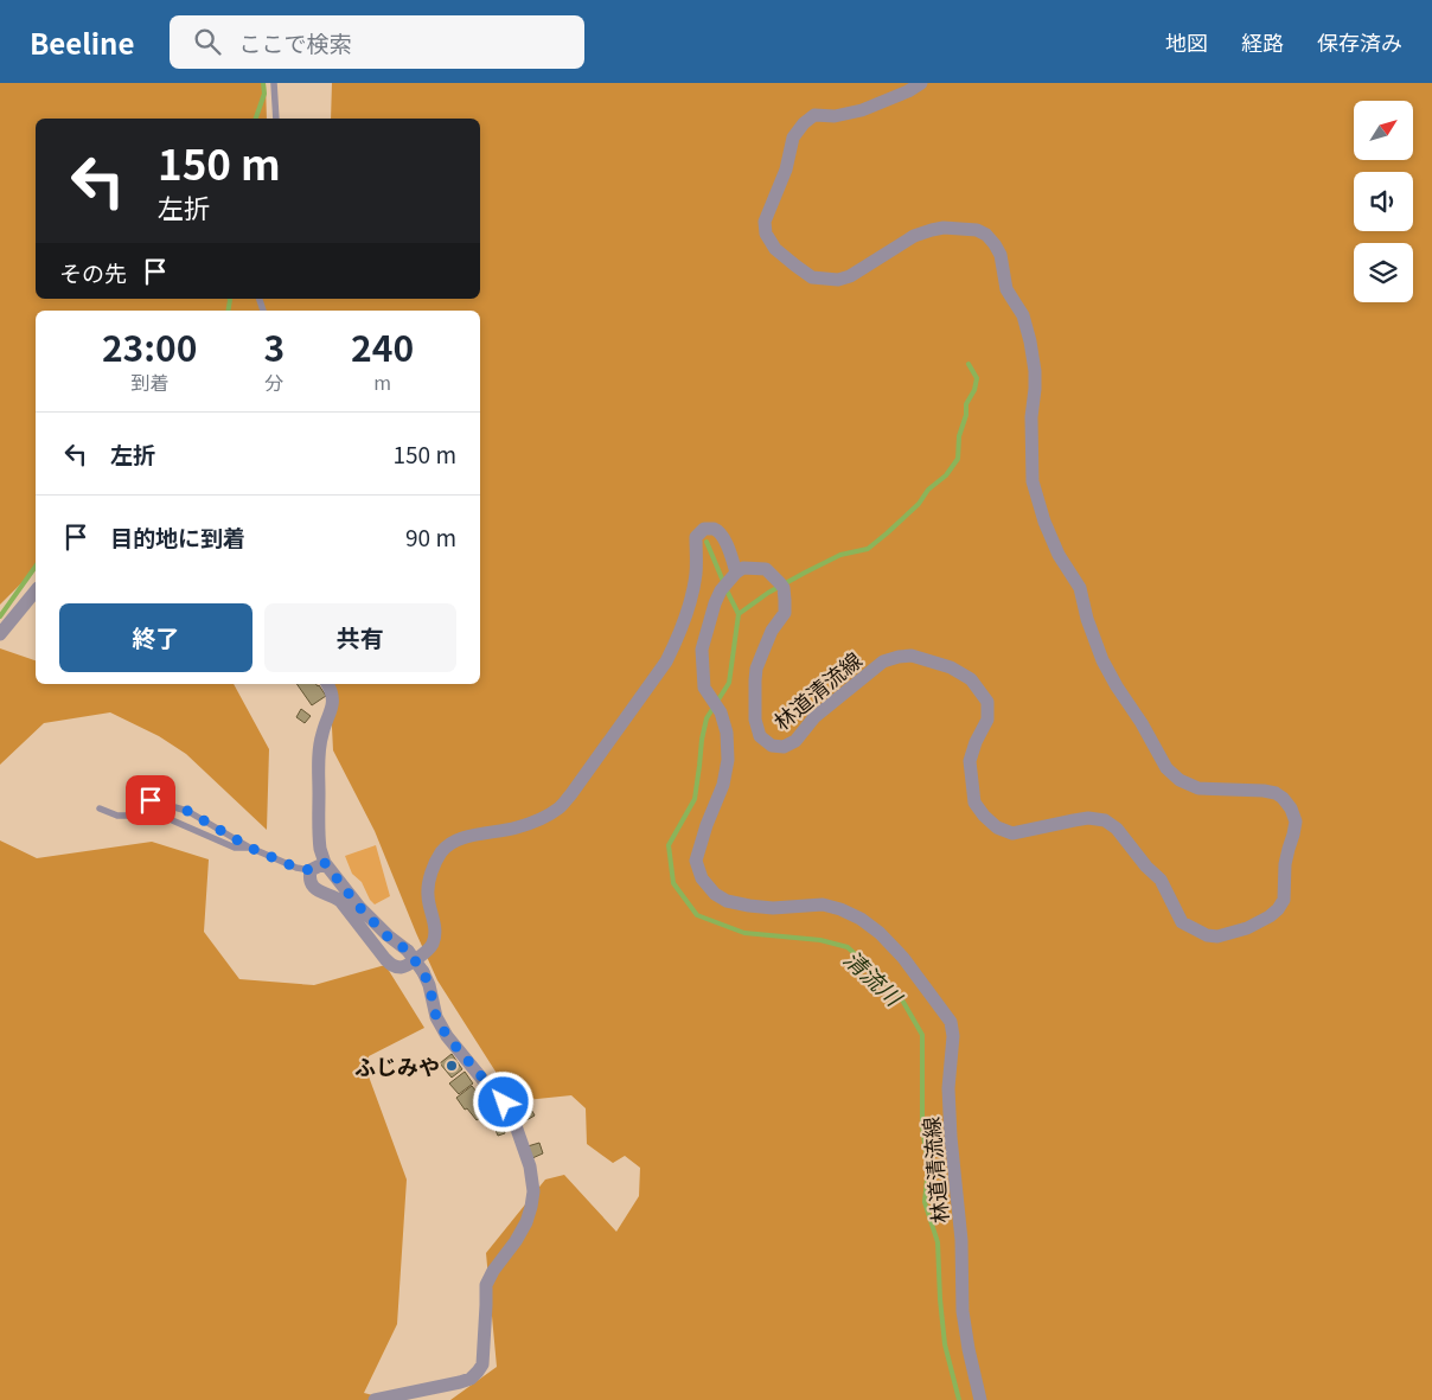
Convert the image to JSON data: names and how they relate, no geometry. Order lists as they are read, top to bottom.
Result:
{
  "streets": {
    "street": ["林道清流線"]
  },
  "water": ["清流川"],
  "places": ["ふじみや"],
  "north": "top right",
  "page": {
    "header": "Beeline",
    "search": "ここで検索",
    "nav": ["地図", "経路", "保存済み"],
    "turn": ["150 m", "左折"],
    "then": "その先",
    "eta": [
      "23:00",
      "到着",
      "3",
      "分",
      "240",
      "m"
    ],
    "list": [
      {
        "name": "左折",
        "value": "150 m"
      },
      {
        "name": "目的地に到着",
        "value": "90 m"
      }
    ],
    "buttons": ["終了", "共有"]
  }
}
